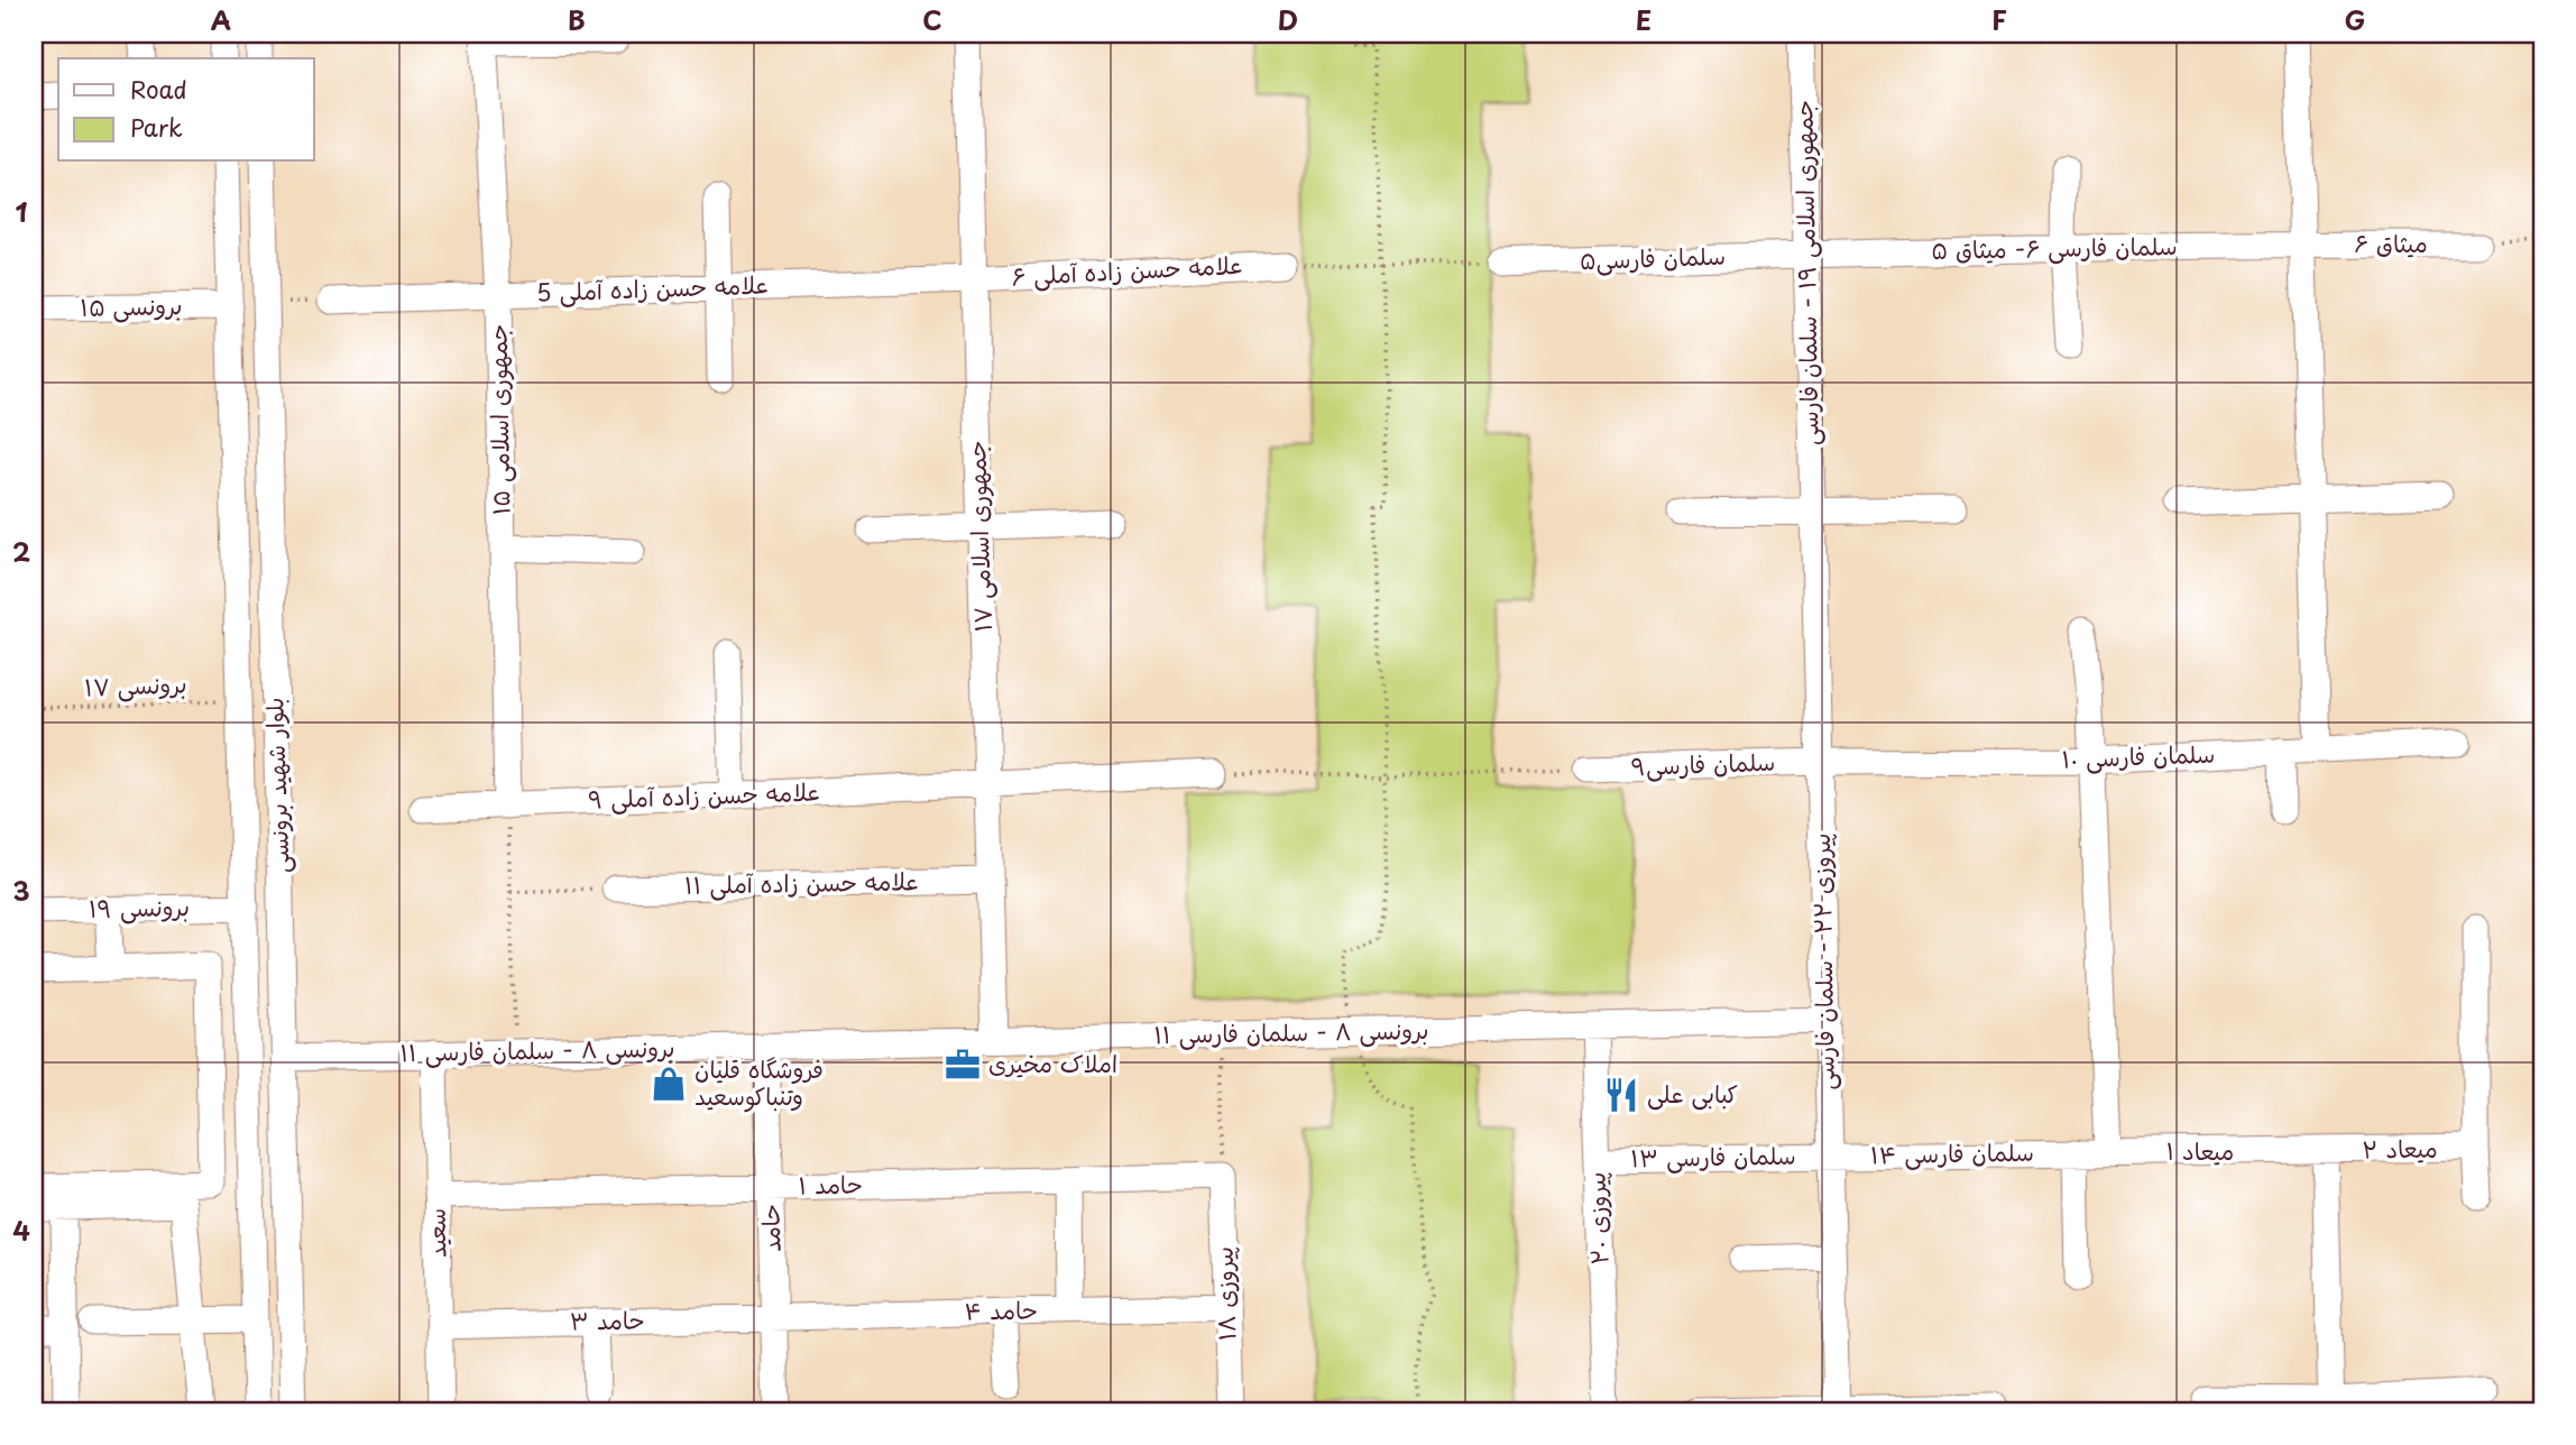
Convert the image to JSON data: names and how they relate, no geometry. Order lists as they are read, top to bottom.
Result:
{
  "streets": {
    "street": [
      "میثاق ۶",
      "سلمان فارسی ۶- میثاق ۵",
      "سلمان فارسی۵",
      "علامه حسن زاده آملی ۶",
      "جمهوری اسلامی ۱۹ - سلمان فارسی",
      "علامه حسن زاده آملی 5",
      "برونسی ۱۵",
      "جمهوری اسلامی ۱۵",
      "جمهوری اسلامی ۱۷",
      "سلمان فارسی ۱۰",
      "سلمان فارسی۹",
      "بلوار شهید برونسی",
      "علامه حسن زاده آملی ۹",
      "علامه حسن زاده آملی ۱۱",
      "برونسی ۱۹",
      "پیروزی ۲۲ - سلمان فارسی",
      "برونسی ۸ - سلمان فارسی ۱۱",
      "میعاد ۲",
      "میعاد ۱",
      "سلمان فارسی ۱۴",
      "سلمان فارسی ۱۳",
      "حامد ۱",
      "پیروزی ۲۰",
      "حامد",
      "سعید",
      "پیروزی ۱۸",
      "حامد ۴",
      "حامد ۳"
    ],
    "path": ["برونسی ۱۷"]
  },
  "crossings": [
    ["میثاق ۶", "سلمان فارسی ۶- میثاق ۵"],
    ["سلمان فارسی ۶- میثاق ۵", "سلمان فارسی۵"],
    ["سلمان فارسی ۶- میثاق ۵", "جمهوری اسلامی ۱۹ - سلمان فارسی"],
    ["سلمان فارسی۵", "جمهوری اسلامی ۱۹ - سلمان فارسی"],
    ["علامه حسن زاده آملی ۶", "علامه حسن زاده آملی 5"],
    ["علامه حسن زاده آملی ۶", "جمهوری اسلامی ۱۷"],
    ["جمهوری اسلامی ۱۹ - سلمان فارسی", "پیروزی ۲۲ - سلمان فارسی"],
    ["علامه حسن زاده آملی 5", "جمهوری اسلامی ۱۵"],
    ["علامه حسن زاده آملی 5", "جمهوری اسلامی ۱۷"],
    ["برونسی ۱۵", "بلوار شهید برونسی"],
    ["جمهوری اسلامی ۱۵", "علامه حسن زاده آملی ۹"],
    ["جمهوری اسلامی ۱۷", "علامه حسن زاده آملی ۹"],
    ["جمهوری اسلامی ۱۷", "علامه حسن زاده آملی ۱۱"],
    ["جمهوری اسلامی ۱۷", "برونسی ۸ - سلمان فارسی ۱۱"],
    ["برونسی ۱۷", "بلوار شهید برونسی"],
    ["سلمان فارسی ۱۰", "سلمان فارسی۹"],
    ["سلمان فارسی ۱۰", "پیروزی ۲۲ - سلمان فارسی"],
    ["سلمان فارسی۹", "پیروزی ۲۲ - سلمان فارسی"],
    ["بلوار شهید برونسی", "برونسی ۱۹"],
    ["بلوار شهید برونسی", "برونسی ۸ - سلمان فارسی ۱۱"],
    ["پیروزی ۲۲ - سلمان فارسی", "برونسی ۸ - سلمان فارسی ۱۱"],
    ["پیروزی ۲۲ - سلمان فارسی", "سلمان فارسی ۱۴"],
    ["پیروزی ۲۲ - سلمان فارسی", "سلمان فارسی ۱۳"],
    ["برونسی ۸ - سلمان فارسی ۱۱", "پیروزی ۲۰"],
    ["برونسی ۸ - سلمان فارسی ۱۱", "حامد"],
    ["برونسی ۸ - سلمان فارسی ۱۱", "سعید"],
    ["میعاد ۲", "میعاد ۱"],
    ["میعاد ۱", "سلمان فارسی ۱۴"],
    ["سلمان فارسی ۱۴", "سلمان فارسی ۱۳"],
    ["سلمان فارسی ۱۳", "پیروزی ۲۰"],
    ["حامد ۱", "حامد"],
    ["حامد ۱", "سعید"],
    ["حامد ۱", "پیروزی ۱۸"],
    ["حامد", "حامد ۴"],
    ["حامد", "حامد ۳"],
    ["سعید", "حامد ۳"],
    ["پیروزی ۱۸", "حامد ۴"],
    ["حامد ۴", "حامد ۳"]
  ],
  "places": {
    "office": ["املاک مخیری"],
    "shop": ["فروشگاه قلیان وتنباکوسعید"],
    "restaurant": ["کبابی علی"]
  },
  "legend": ["Road", "Park"],
  "grid": {
    "columns": [
      "A",
      "B",
      "C",
      "D",
      "E",
      "F",
      "G"
    ],
    "rows": [
      "1",
      "2",
      "3",
      "4"
    ]
  }
}
